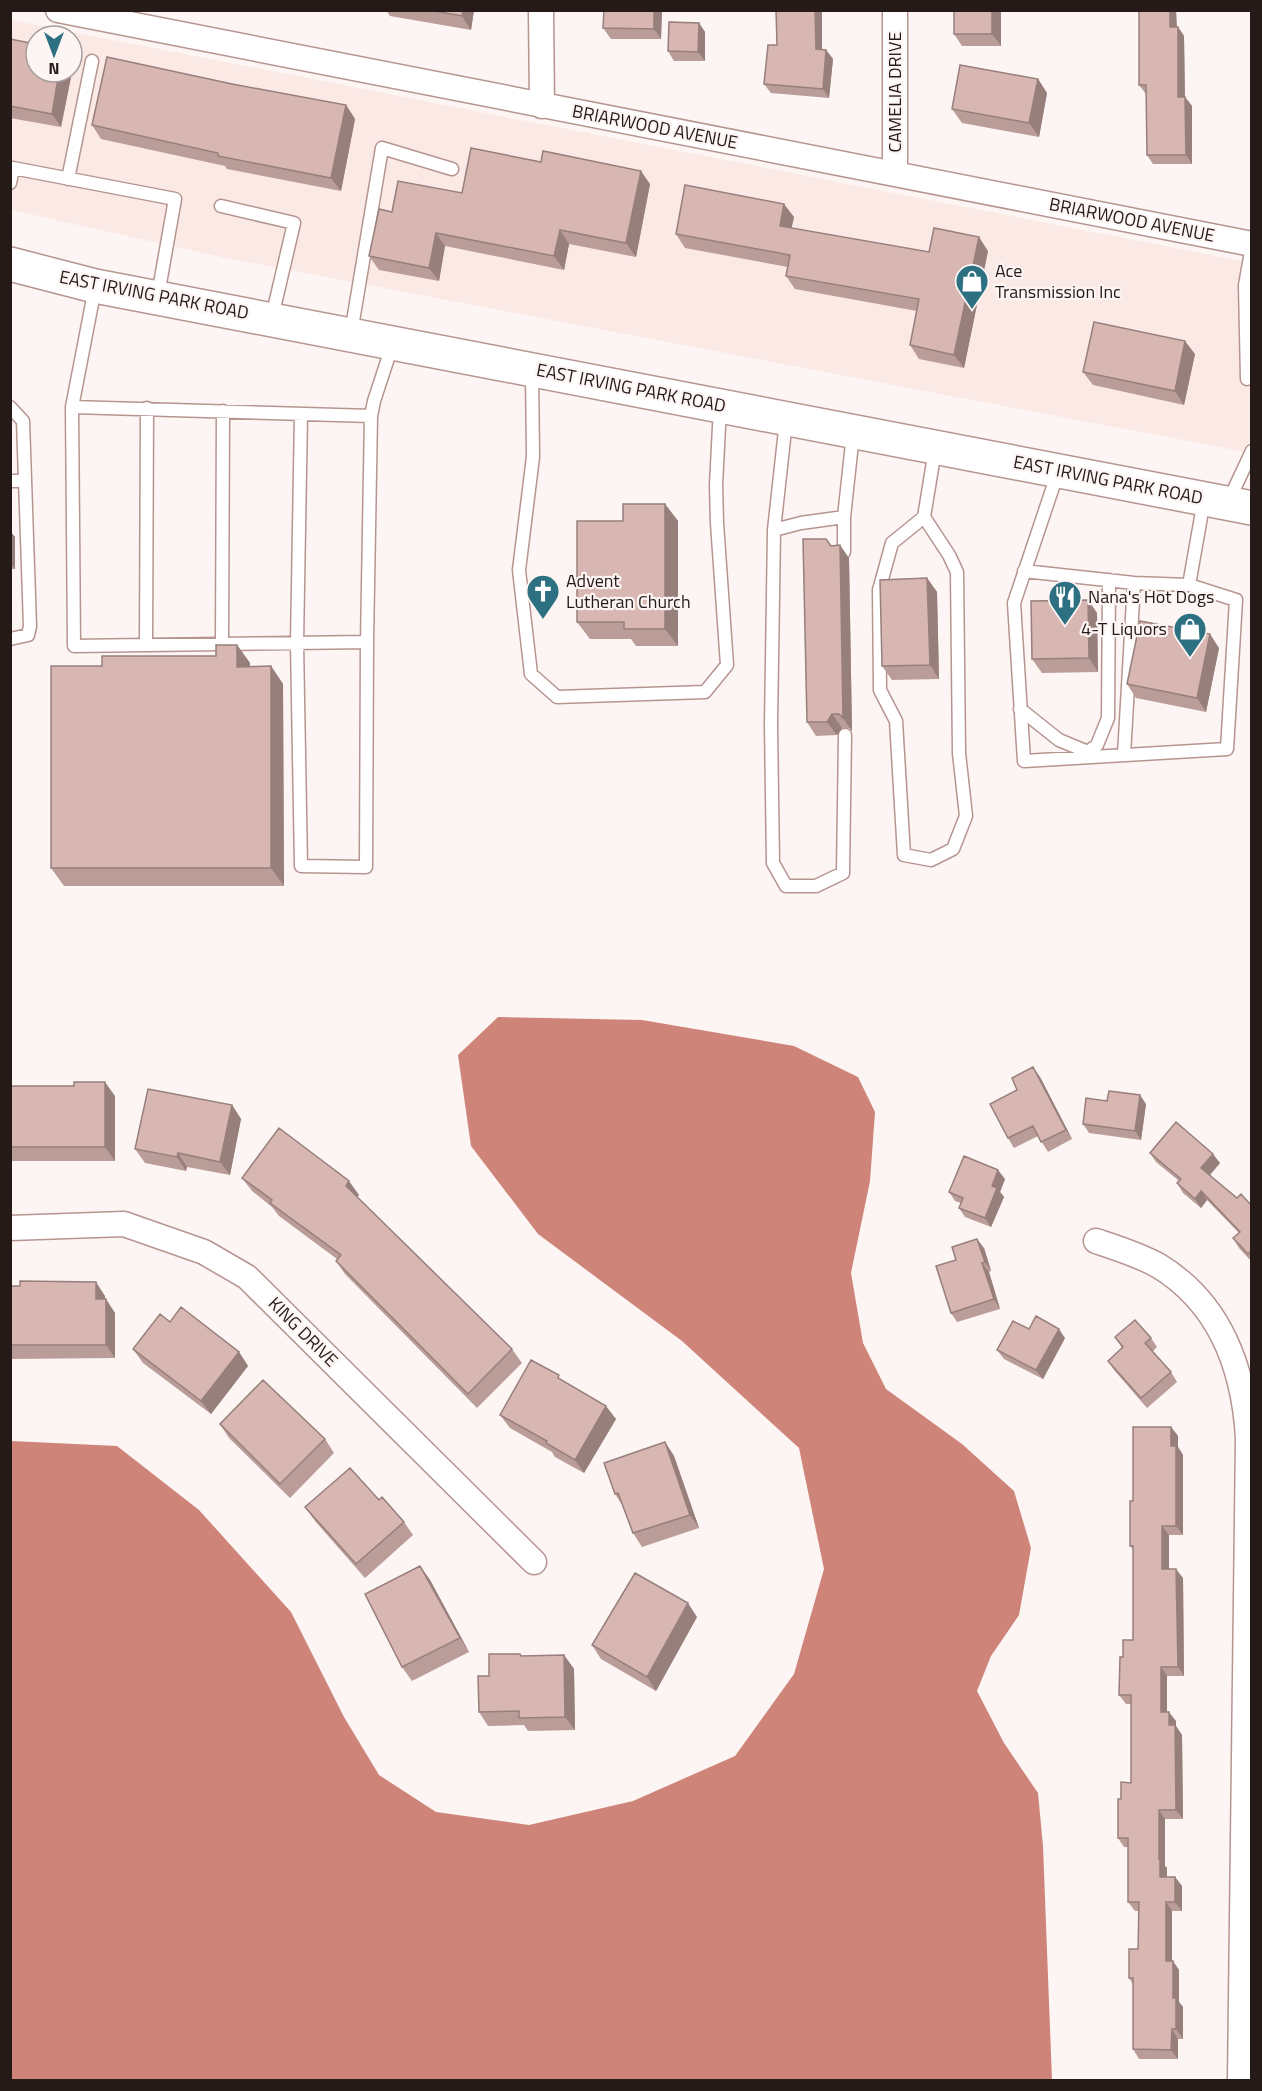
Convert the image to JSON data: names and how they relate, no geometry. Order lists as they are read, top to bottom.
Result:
{
  "streets": {
    "main road": ["EAST IRVING PARK ROAD"],
    "street": ["CAMELIA DRIVE", "BRIARWOOD AVENUE", "KING DRIVE"]
  },
  "crossings": [
    ["CAMELIA DRIVE", "BRIARWOOD AVENUE"]
  ],
  "places": {
    "shop": ["Ace Transmission Inc", "4-T Liquors"],
    "church": ["Advent Lutheran Church"],
    "restaurant": ["Nana's Hot Dogs"]
  },
  "north": "bottom"
}
